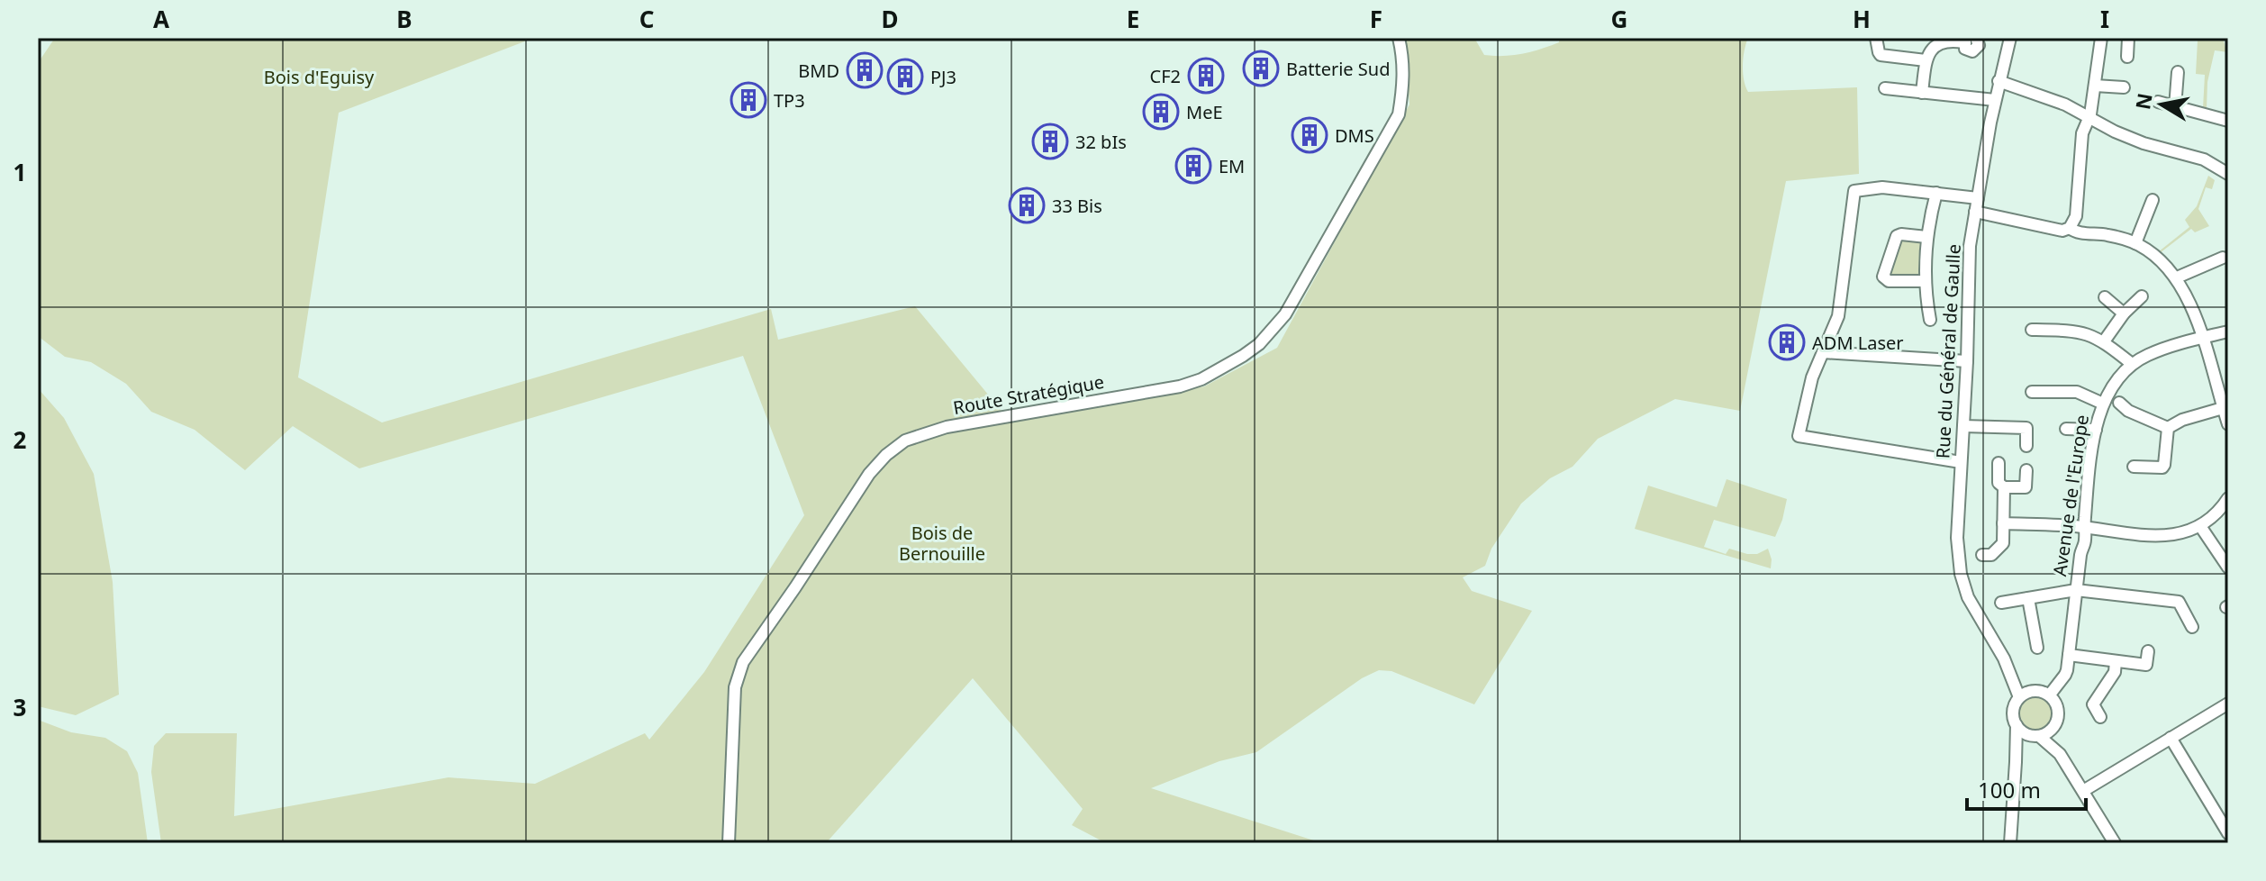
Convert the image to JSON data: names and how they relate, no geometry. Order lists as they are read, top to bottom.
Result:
{
  "streets": {
    "street": ["Rue du Général de Gaulle", "Route Stratégique", "Avenue de l'Europe"]
  },
  "crossings": [
    ["Rue du Général de Gaulle", "Avenue de l'Europe"]
  ],
  "parks": ["Bois d'Eguisy", "Bois de Bernouille"],
  "places": {
    "building": [
      "Batterie Sud",
      "BMD",
      "CF2",
      "PJ3",
      "TP3",
      "MeE",
      "DMS",
      "32 bIs",
      "EM",
      "33 Bis",
      "ADM Laser"
    ]
  },
  "scale_bar": "100 m",
  "north": "left",
  "grid": {
    "columns": [
      "A",
      "B",
      "C",
      "D",
      "E",
      "F",
      "G",
      "H",
      "I"
    ],
    "rows": ["1", "2", "3"]
  }
}
